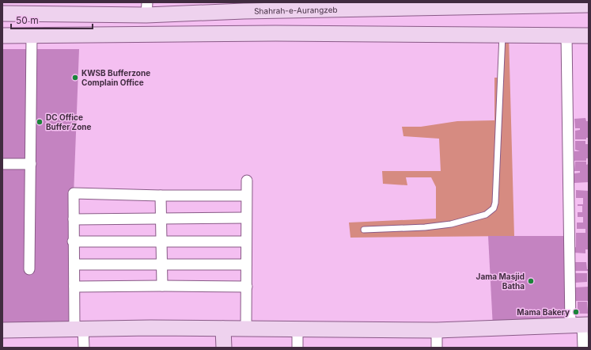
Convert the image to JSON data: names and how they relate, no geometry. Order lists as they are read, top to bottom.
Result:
{
  "streets": {
    "main road": ["Shahrah-e-Aurangzeb"]
  },
  "places": [
    "KWSB Bufferzone Complain Office",
    "DC Office Buffer Zone",
    "Jama Masjid Batha",
    "Mama Bakery"
  ],
  "scale_bar": "50 m"
}
